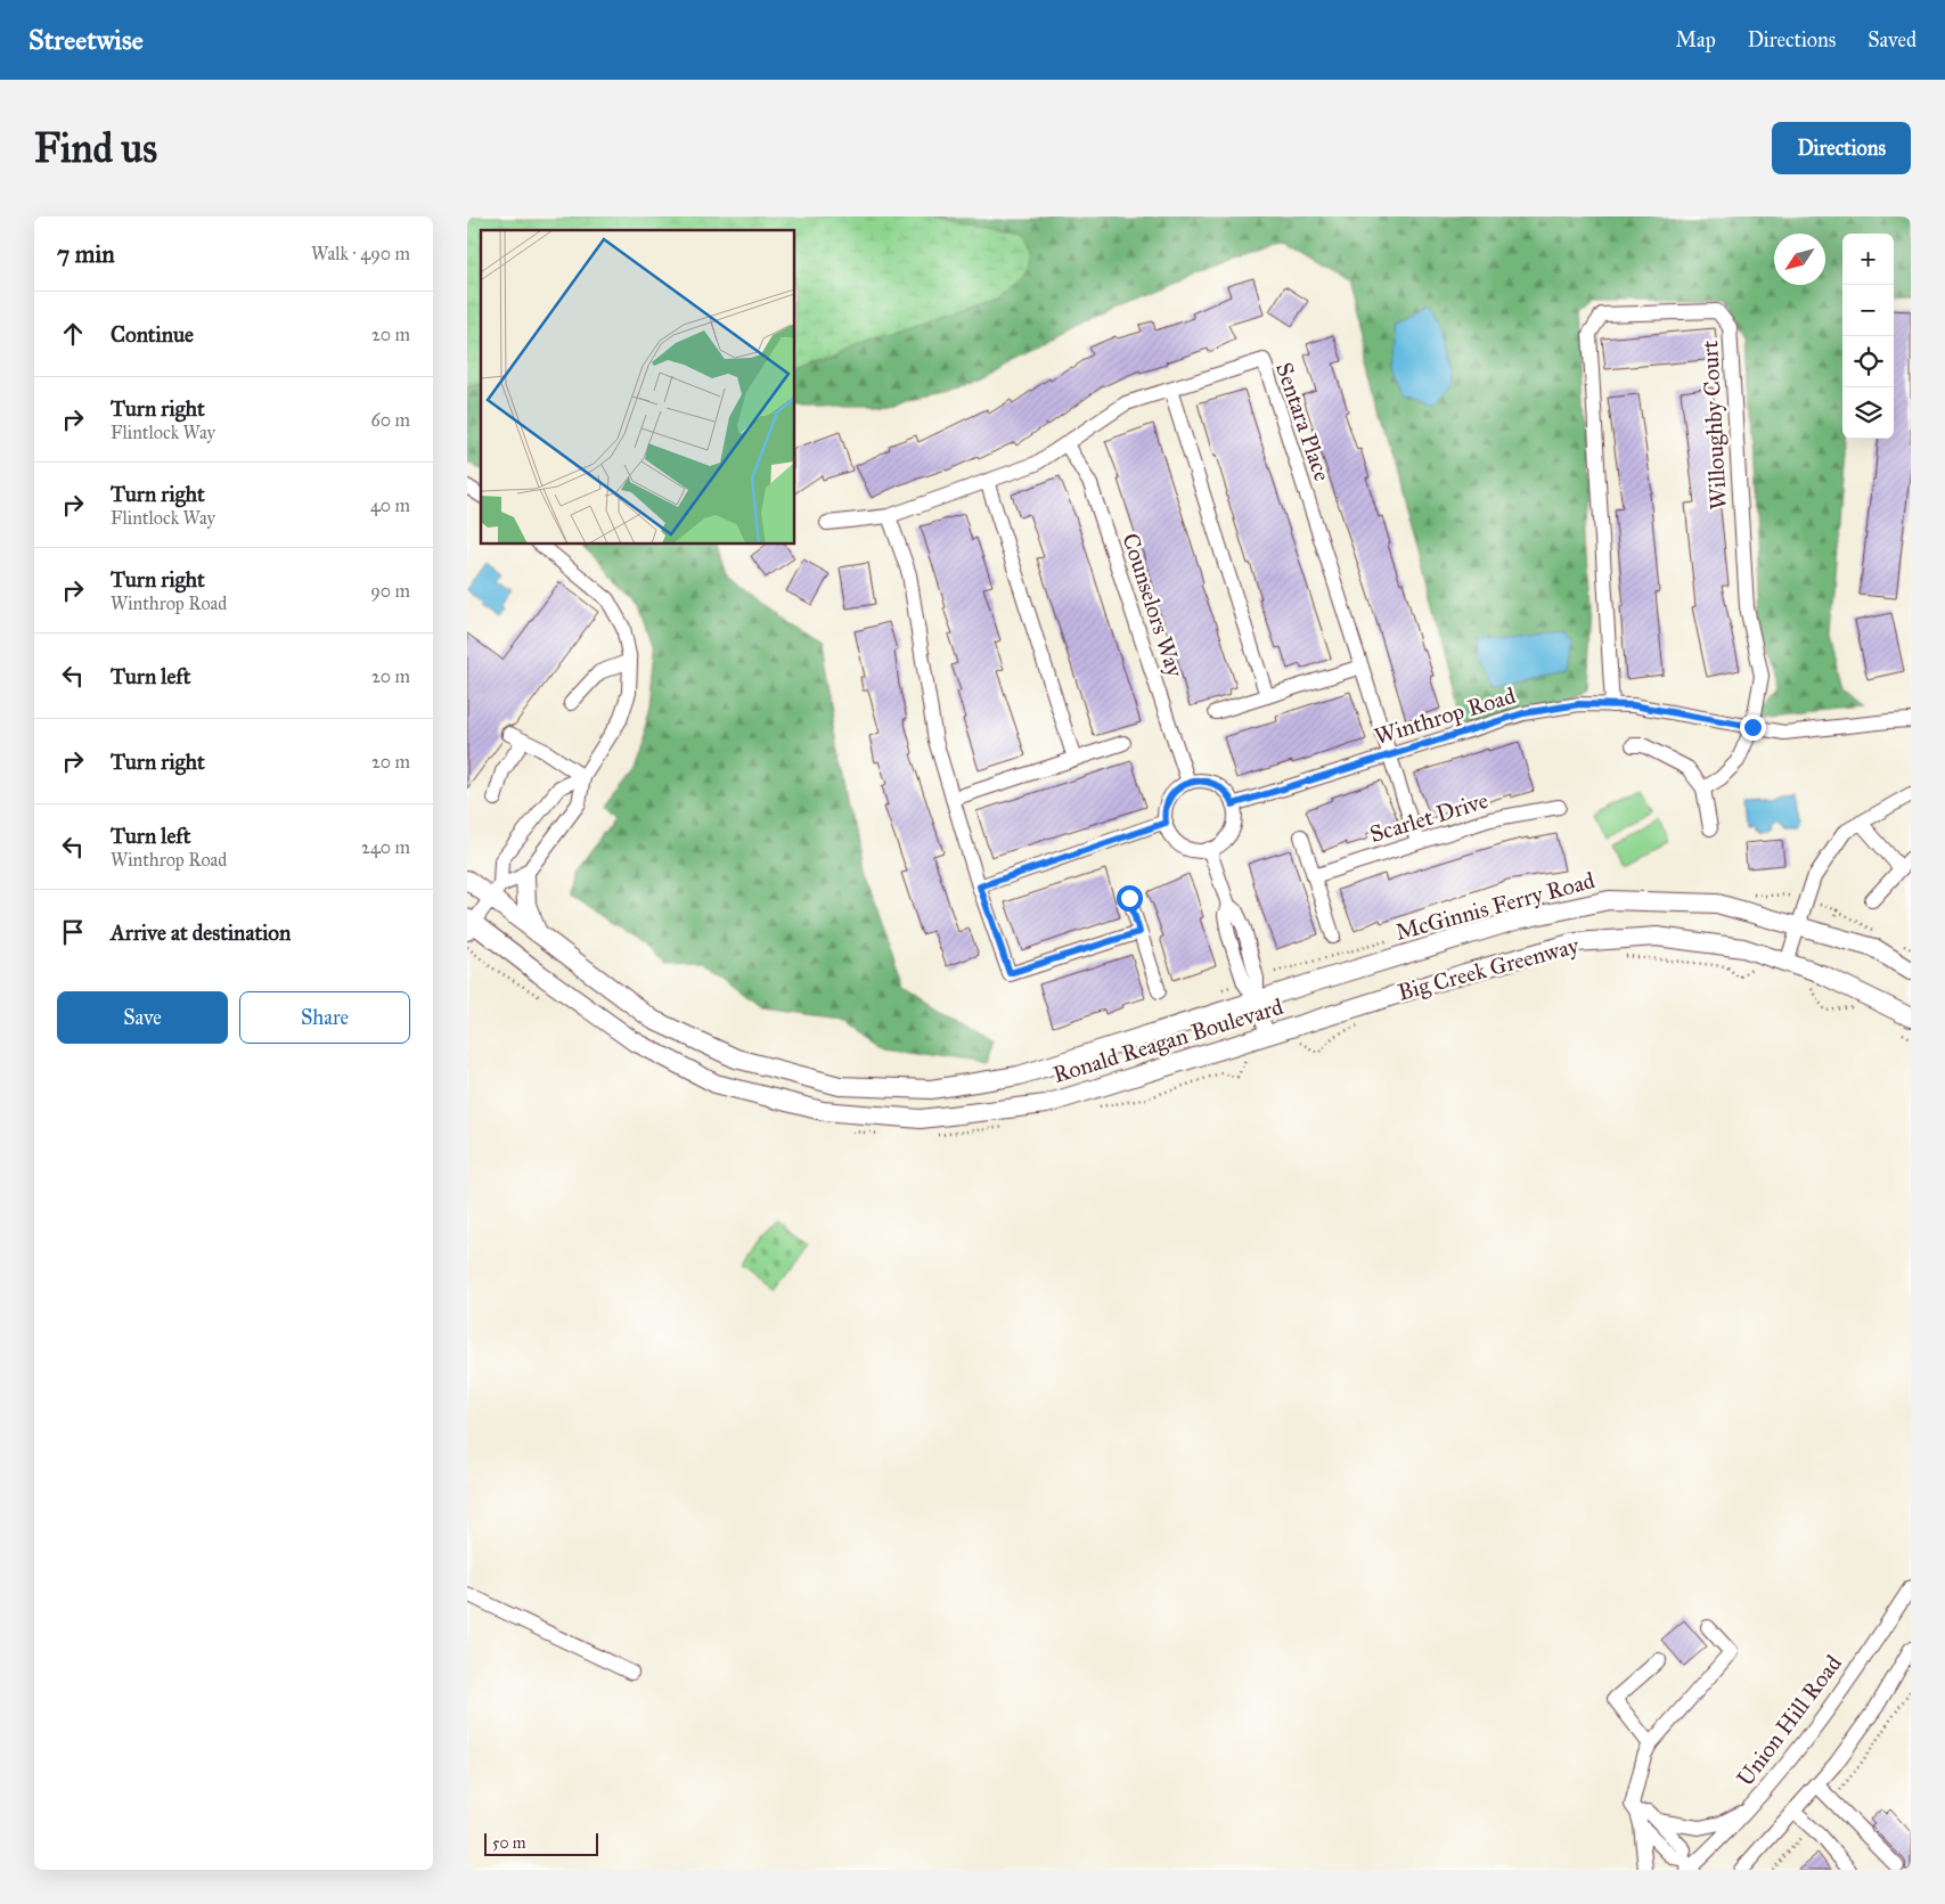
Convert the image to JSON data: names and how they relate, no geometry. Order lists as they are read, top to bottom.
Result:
{
  "streets": {
    "main road": ["McGinnis Ferry Road", "Ronald Reagan Boulevard"],
    "street": [
      "Sentara Place",
      "Willoughby Court",
      "Counselors Way",
      "Winthrop Road",
      "Scarlet Drive",
      "Union Hill Road"
    ]
  },
  "crossings": [
    ["Sentara Place", "Counselors Way"],
    ["Sentara Place", "Winthrop Road"],
    ["Sentara Place", "Scarlet Drive"],
    ["Willoughby Court", "Winthrop Road"],
    ["Counselors Way", "Winthrop Road"],
    ["McGinnis Ferry Road", "Ronald Reagan Boulevard"]
  ],
  "scale_bar": "50 m",
  "north": "bottom left",
  "page": {
    "header": "Streetwise",
    "nav": ["Map", "Directions", "Saved"],
    "buttons": [
      "Directions",
      ["Save", "Share"]
    ],
    "title": "Find us",
    "heading": ["7 min", "Walk · 490 m"],
    "map_buttons": ["+", "−"],
    "list": [
      ["Continue", "20 m"],
      ["Turn right", "Flintlock Way", "60 m"],
      ["Turn right", "Flintlock Way", "40 m"],
      ["Turn right", "Winthrop Road", "90 m"],
      ["Turn left", "20 m"],
      ["Turn right", "20 m"],
      ["Turn left", "Winthrop Road", "240 m"],
      "Arrive at destination"
    ],
    "scale": "50 m"
  }
}
